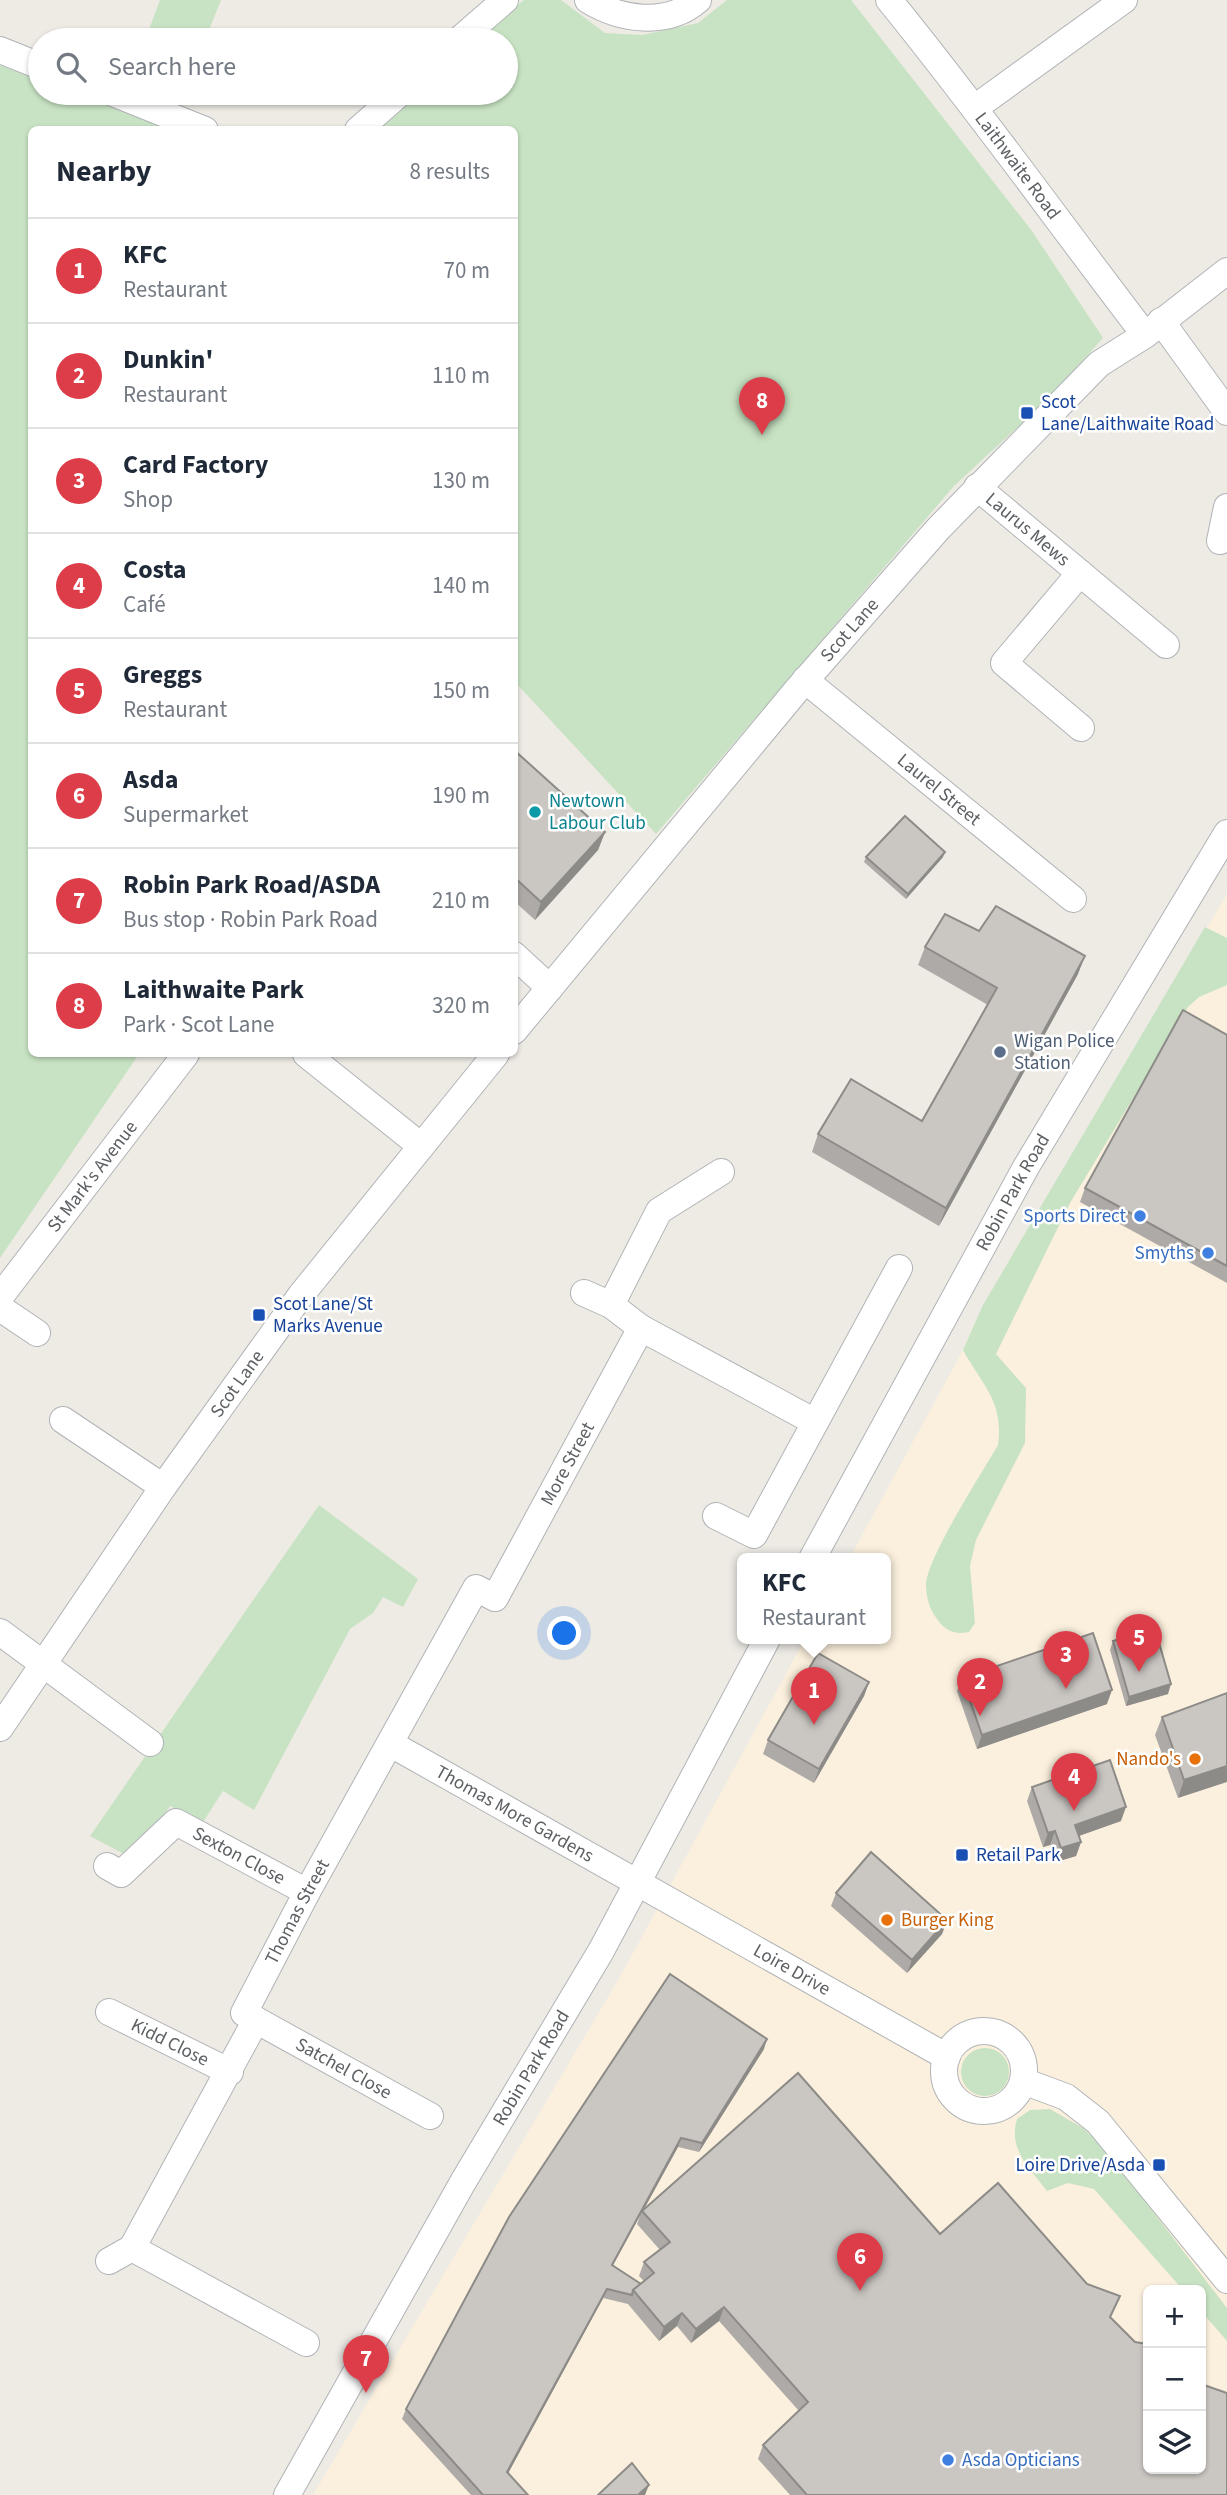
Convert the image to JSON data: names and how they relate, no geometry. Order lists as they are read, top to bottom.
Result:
{
  "streets": {
    "street": [
      "Laithwaite Road",
      "Laurus Mews",
      "Scot Lane",
      "Laurel Street",
      "St Mark's Avenue",
      "Robin Park Road",
      "More Street",
      "Thomas More Gardens",
      "Sexton Close",
      "Thomas Street",
      "Loire Drive",
      "Kidd Close",
      "Satchel Close"
    ]
  },
  "crossings": [
    ["Laithwaite Road", "Scot Lane"],
    ["Laurus Mews", "Scot Lane"],
    ["Scot Lane", "Laurel Street"],
    ["Robin Park Road", "Thomas More Gardens"],
    ["Robin Park Road", "Loire Drive"],
    ["More Street", "Thomas Street"],
    ["Thomas More Gardens", "Thomas Street"],
    ["Thomas More Gardens", "Loire Drive"],
    ["Sexton Close", "Thomas Street"],
    ["Thomas Street", "Satchel Close"]
  ],
  "places": {
    "transit": [
      "Scot Lane/Laithwaite Road",
      "Scot Lane/St Marks Avenue",
      "Retail Park",
      "Loire Drive/Asda"
    ],
    "other": [
      "Newtown Labour Club",
      "Wigan Police Station",
      "Sports Direct",
      "Smyths",
      "Nando's",
      "Burger King",
      "Asda Opticians"
    ]
  },
  "page": {
    "search": "Search here",
    "heading": ["Nearby", "8 results"],
    "list": [
      {
        "mark": "1",
        "name": "KFC",
        "note": "Restaurant",
        "value": "70 m"
      },
      {
        "mark": "2",
        "name": "Dunkin'",
        "note": "Restaurant",
        "value": "110 m"
      },
      {
        "mark": "3",
        "name": "Card Factory",
        "note": "Shop",
        "value": "130 m"
      },
      {
        "mark": "4",
        "name": "Costa",
        "note": "Café",
        "value": "140 m"
      },
      {
        "mark": "5",
        "name": "Greggs",
        "note": "Restaurant",
        "value": "150 m"
      },
      {
        "mark": "6",
        "name": "Asda",
        "note": "Supermarket",
        "value": "190 m"
      },
      {
        "mark": "7",
        "name": "Robin Park Road/ASDA",
        "note": "Bus stop · Robin Park Road",
        "value": "210 m"
      },
      {
        "mark": "8",
        "name": "Laithwaite Park",
        "note": "Park · Scot Lane",
        "value": "320 m"
      }
    ],
    "pins": [
      "8",
      "5",
      "3",
      "2",
      "1",
      "4",
      "6",
      "7"
    ],
    "popup": ["KFC", "Restaurant"],
    "map_buttons": ["+", "−"]
  }
}
